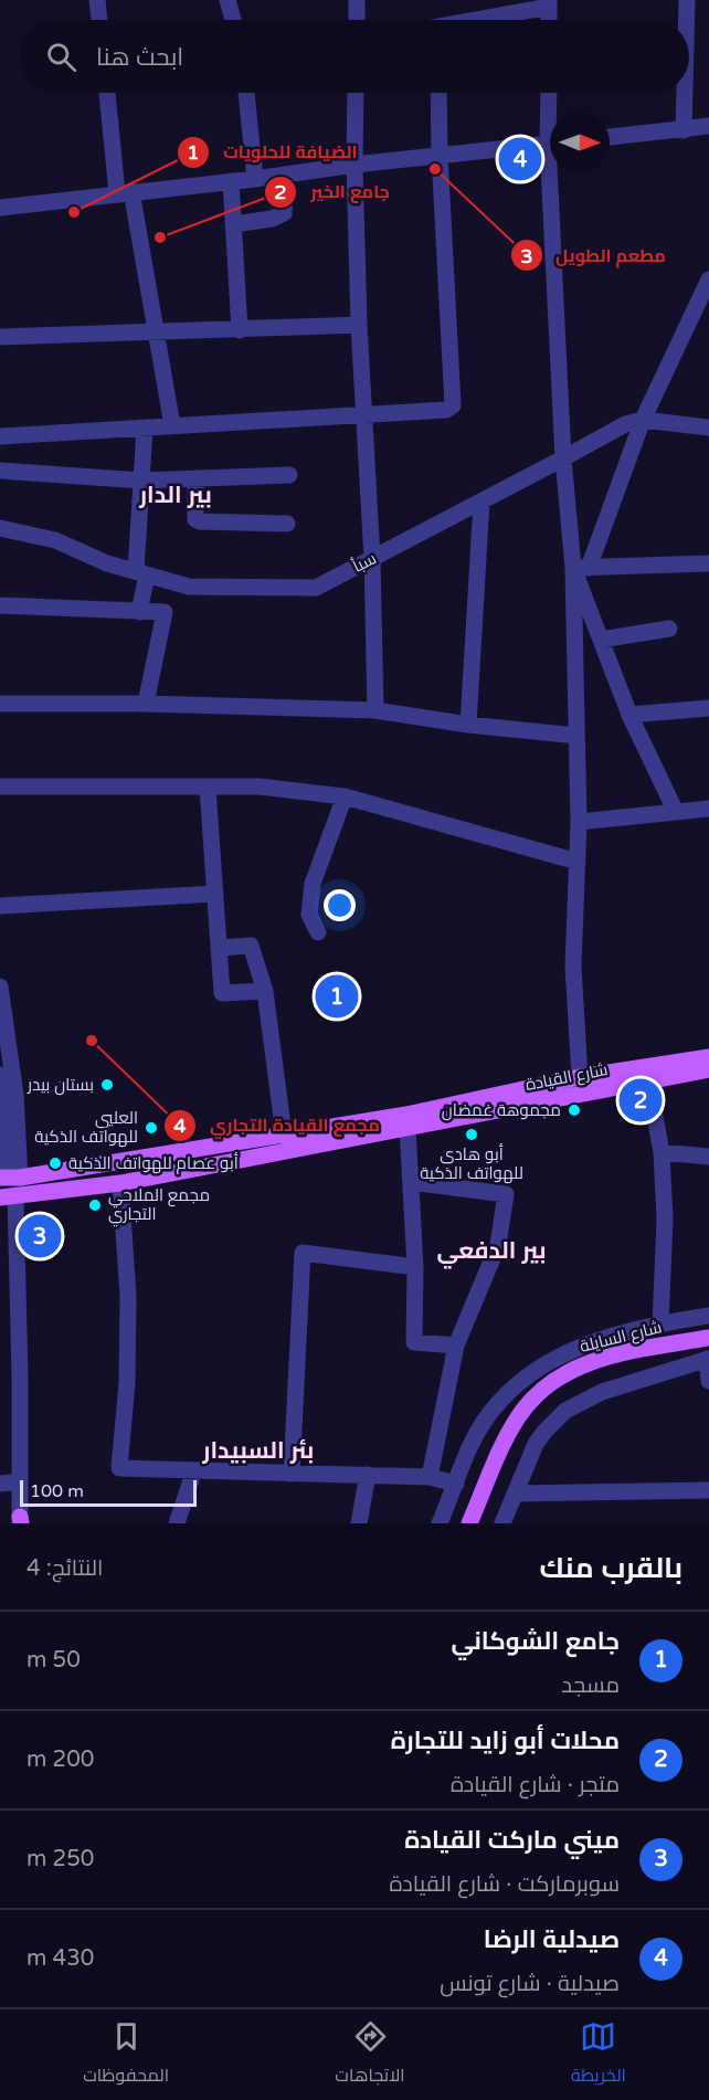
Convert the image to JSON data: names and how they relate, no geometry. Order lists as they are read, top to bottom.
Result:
{
  "streets": {
    "main road": ["شارع القيادة", "شارع السايلة"],
    "street": ["سبأ"]
  },
  "districts": ["بير الدار", "بير الدفعي", "بئر السبيدار"],
  "places": [
    "مطعم الطويل",
    "الضيافة للحلويات",
    "جامع الخير",
    "مجمع القيادة التجاري",
    "بستان بيدر",
    "مجموهة غمضان",
    "العليي للهواتف الذكية",
    "أبو هادي للهواتف الذكية",
    "أبو عصام للهواتف الذكية",
    "مجمع الملاحي التجاري"
  ],
  "scale_bar": "100 m",
  "north": "right",
  "page": {
    "search": "ابحث هنا",
    "pins": [
      "4",
      "1",
      "2",
      "3"
    ],
    "scale": "100 m",
    "heading": ["بالقرب منك", "النتائج: 4"],
    "list": [
      {
        "mark": "1",
        "name": "جامع الشوكاني",
        "note": "مسجد",
        "value": "50 m"
      },
      {
        "mark": "2",
        "name": "محلات أبو زايد للتجارة",
        "note": "متجر · شارع القيادة",
        "value": "200 m"
      },
      {
        "mark": "3",
        "name": "ميني ماركت القيادة",
        "note": "سوبرماركت · شارع القيادة",
        "value": "250 m"
      },
      {
        "mark": "4",
        "name": "صيدلية الرضا",
        "note": "صيدلية · شارع تونس",
        "value": "430 m"
      }
    ],
    "nav": ["الخريطة", "الاتجاهات", "المحفوظات"]
  }
}
